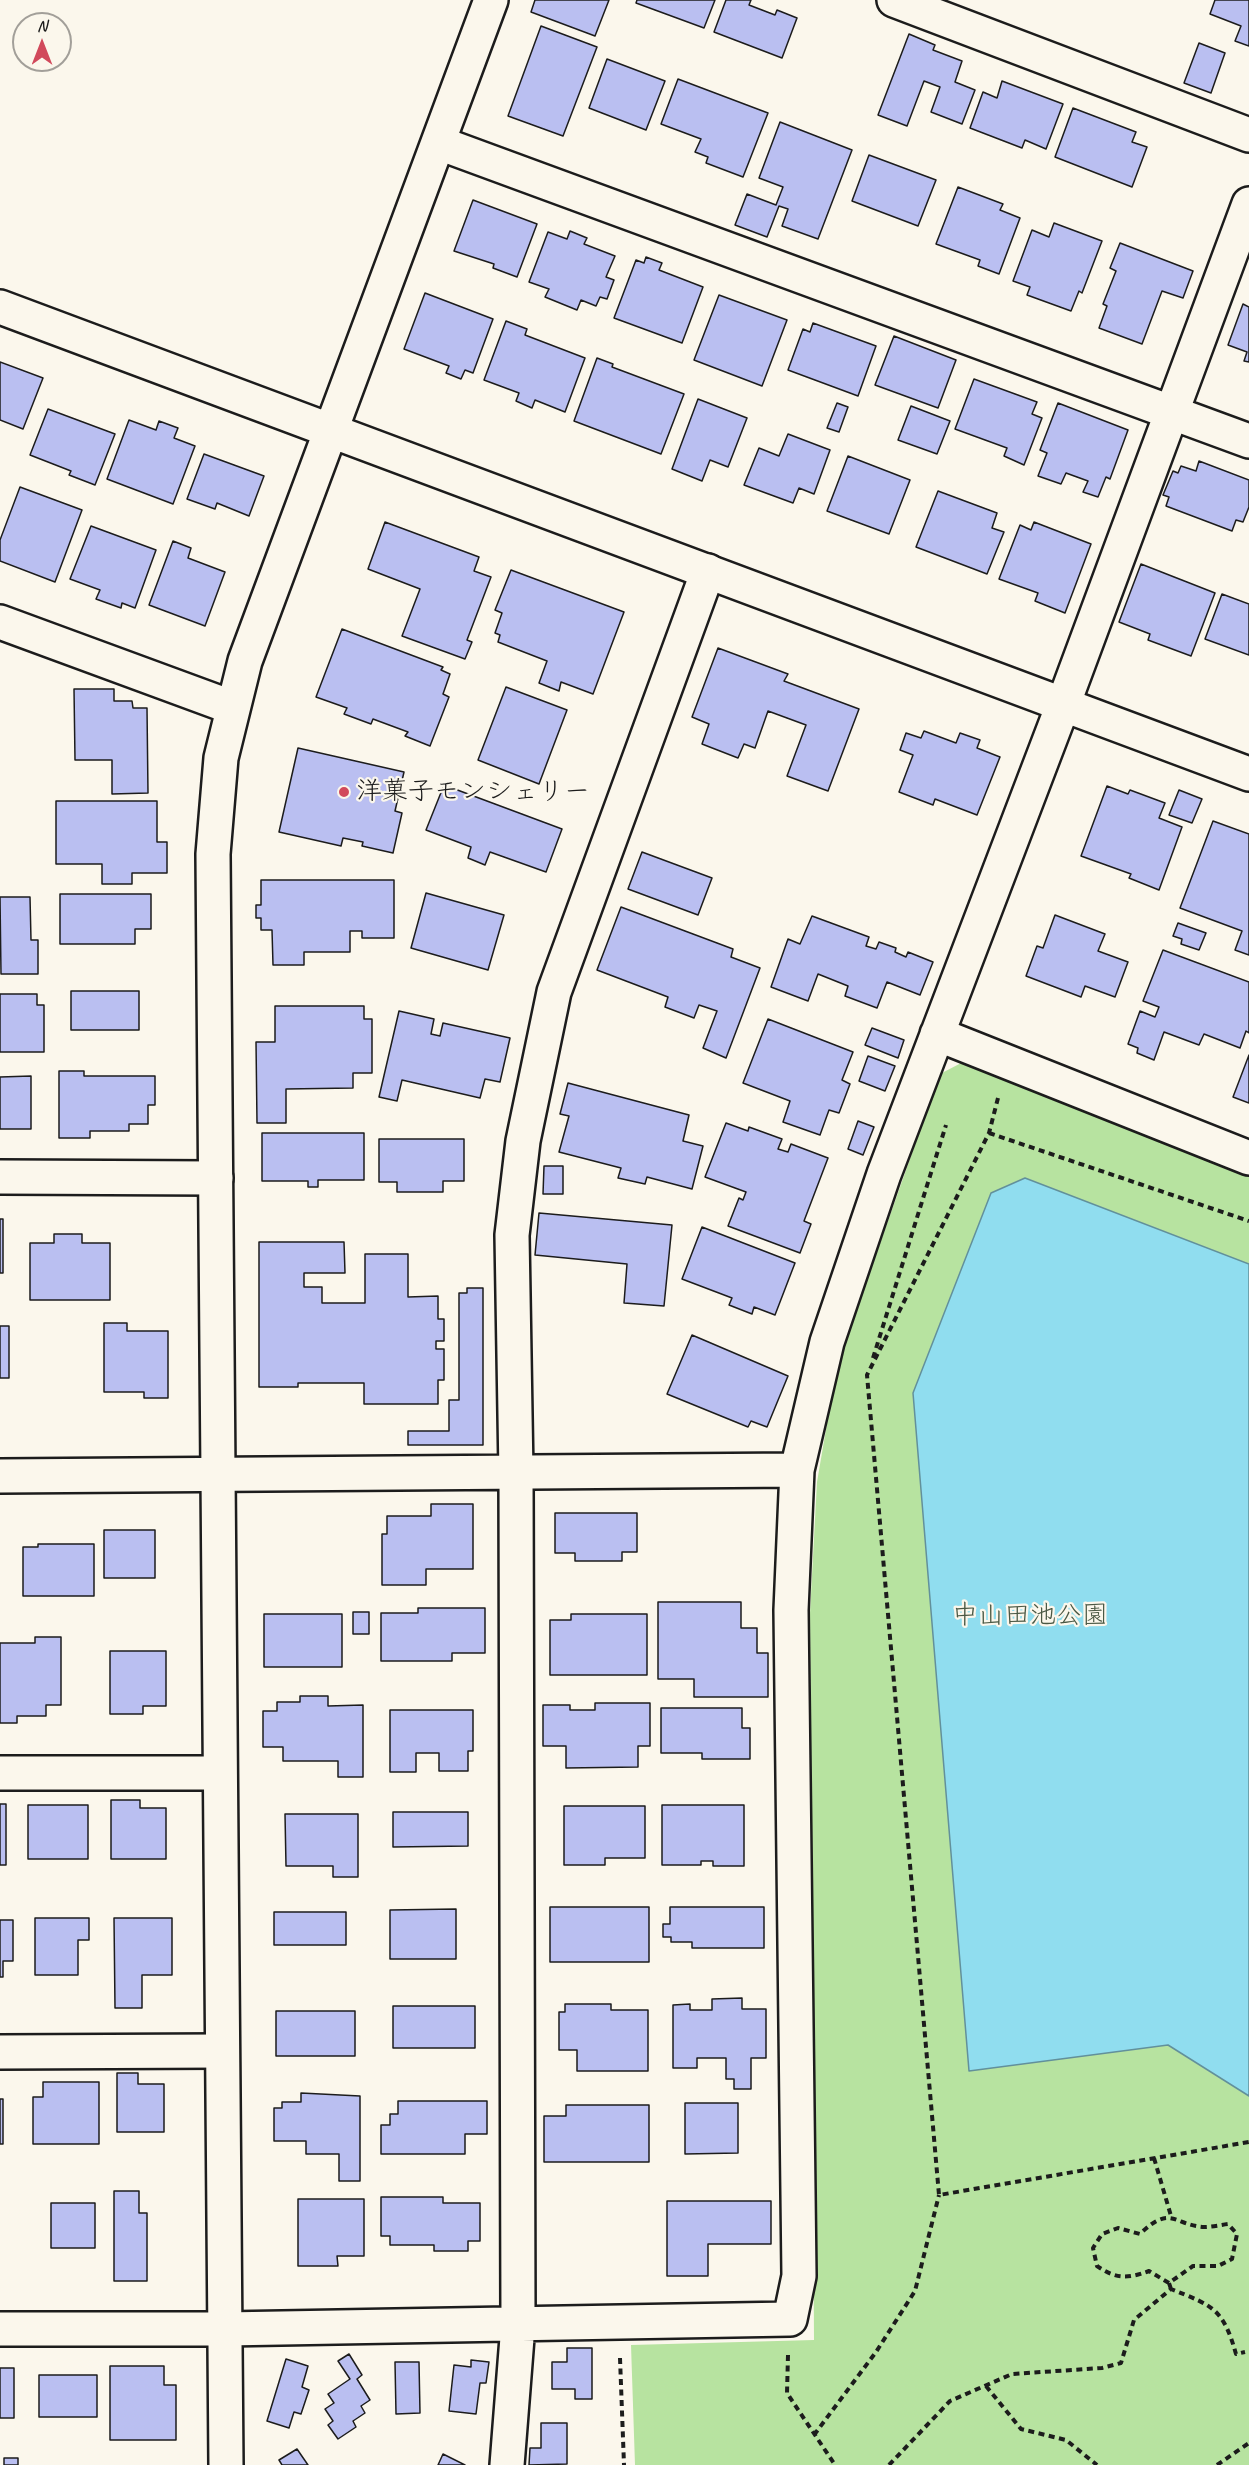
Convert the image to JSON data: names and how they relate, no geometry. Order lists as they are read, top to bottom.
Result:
{
  "parks": ["中山田池公園"],
  "places": ["洋菓子モンシェリー"],
  "north": "top"
}
